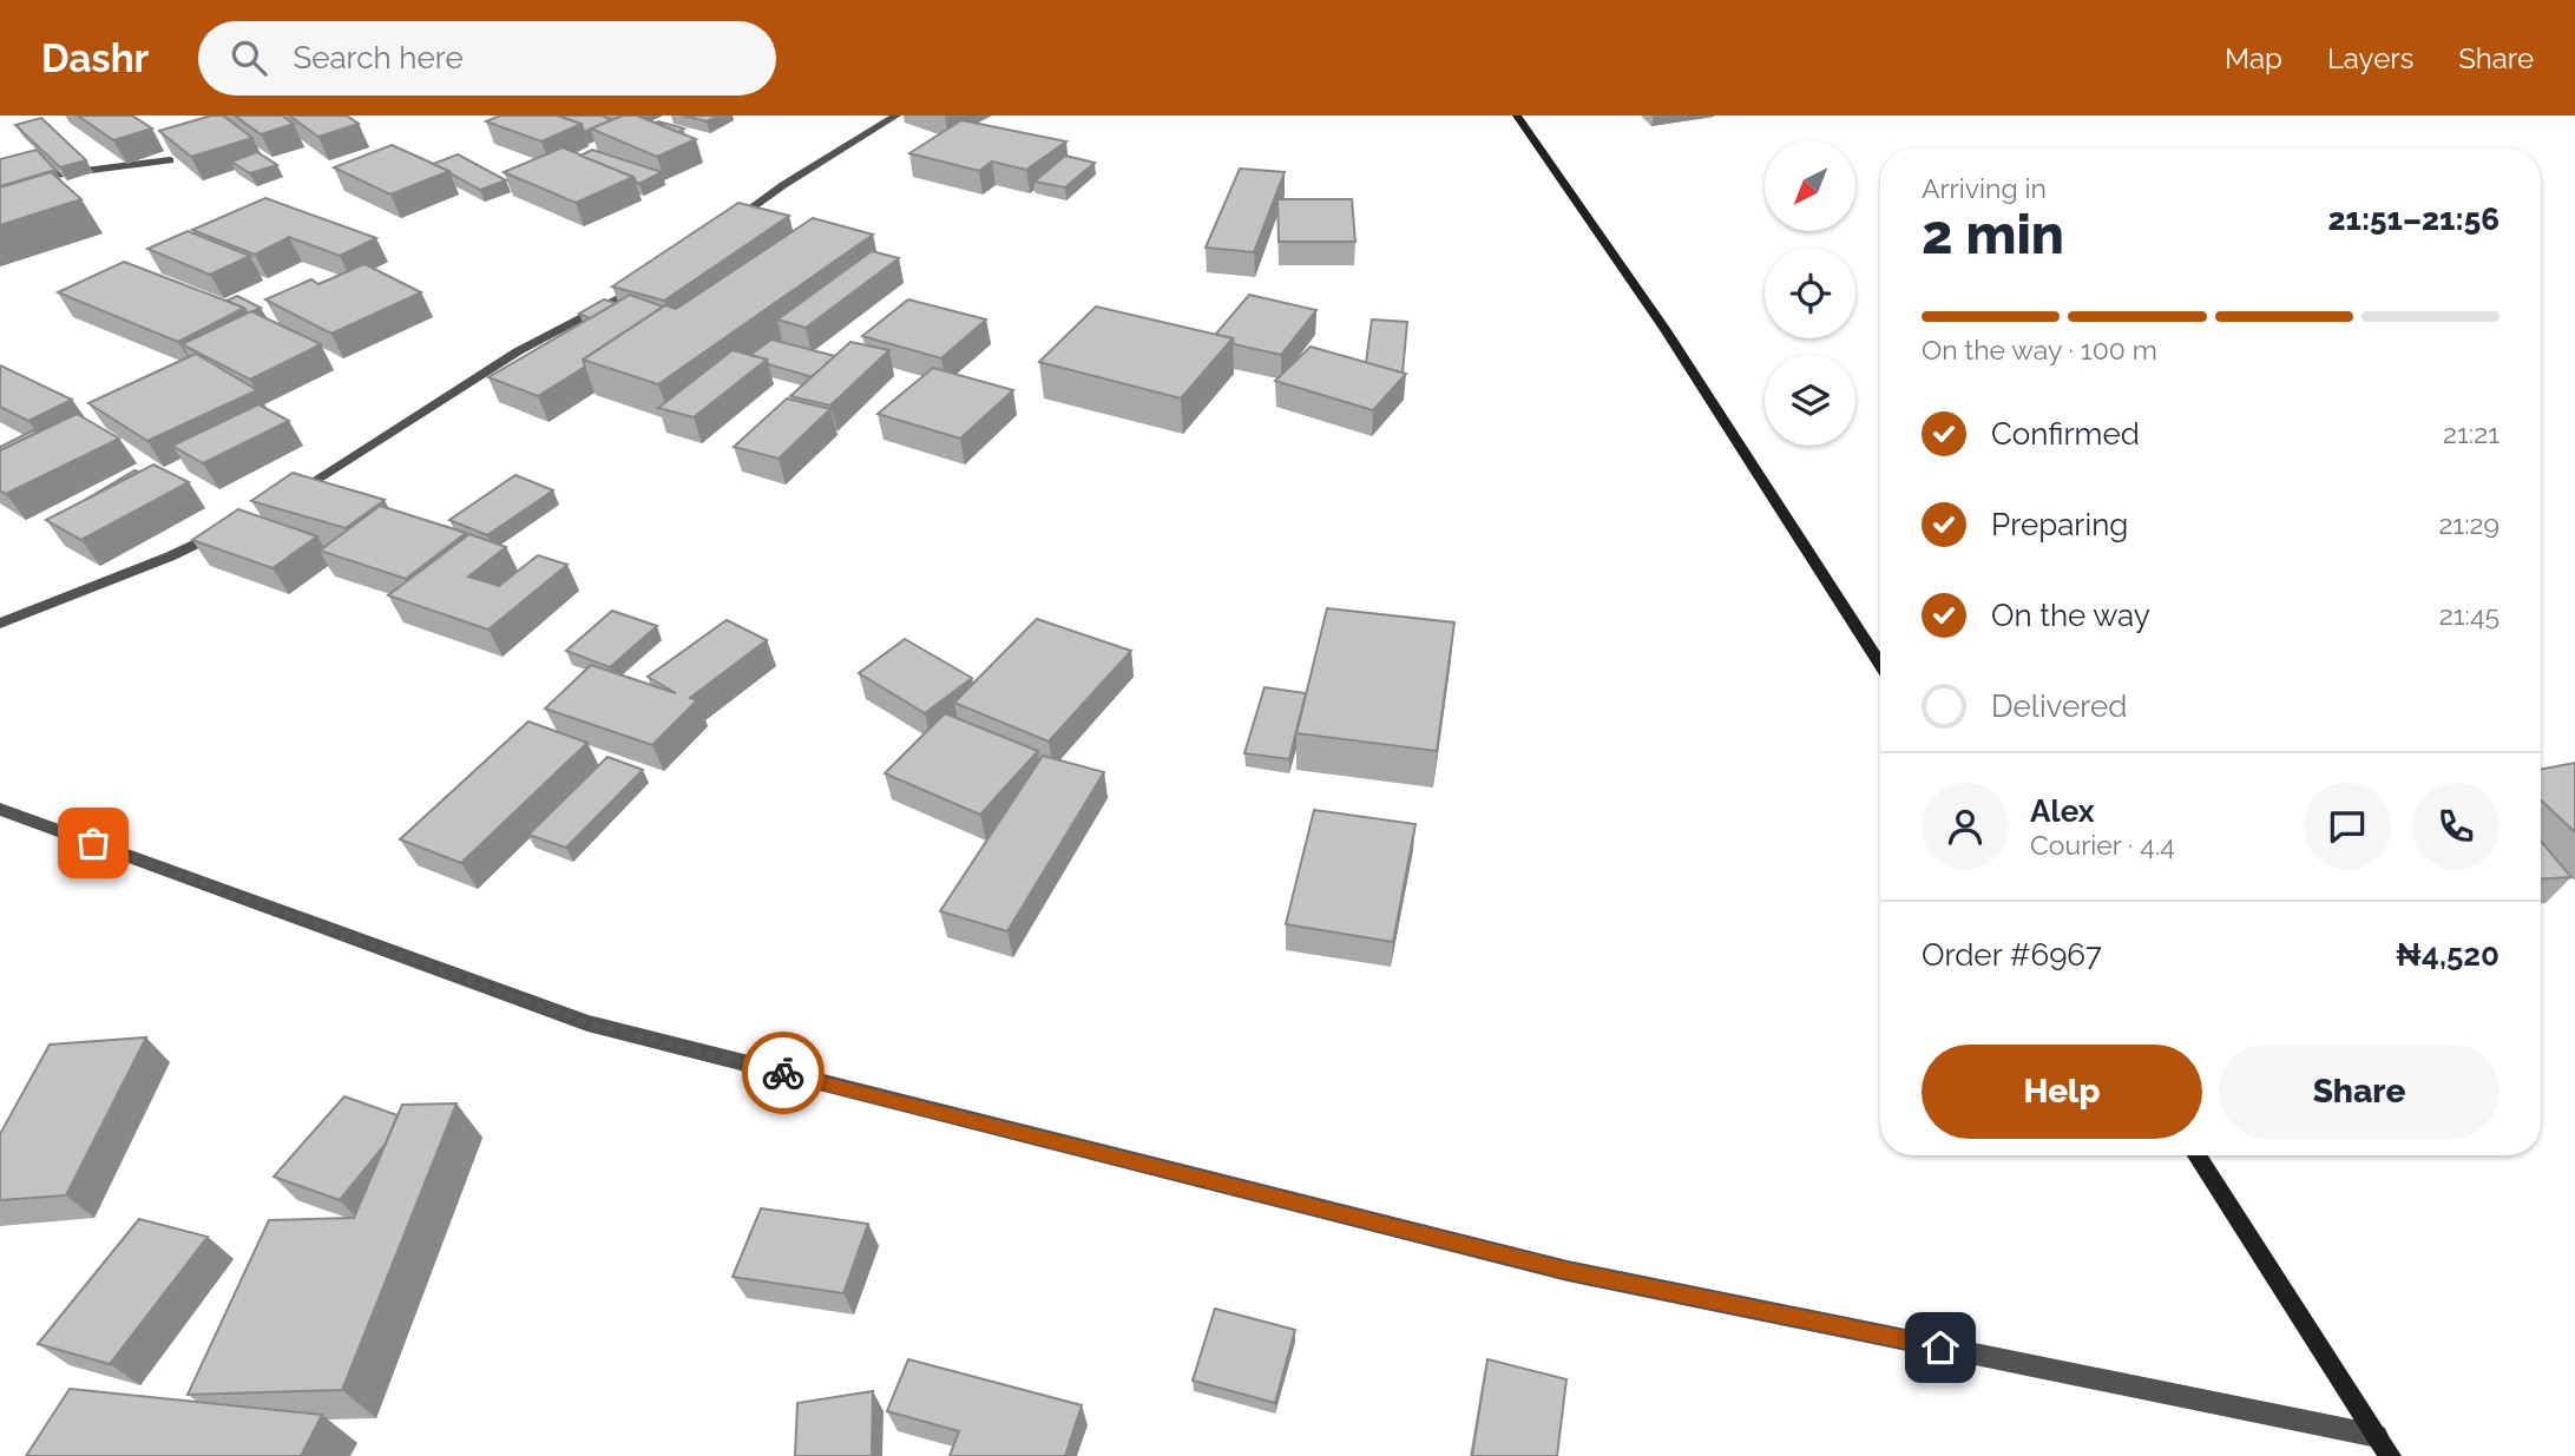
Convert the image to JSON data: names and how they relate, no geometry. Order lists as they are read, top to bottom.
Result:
{
  "north": "bottom left",
  "page": {
    "header": "Dashr",
    "search": "Search here",
    "nav": ["Map", "Layers", "Share"],
    "heading": ["2 min", "Arriving in", "21:51–21:56"],
    "panel": [
      "Alex",
      "Courier · 4.4",
      "Order #6967",
      "₦4,520"
    ],
    "bar": "On the way · 100 m",
    "list": [
      ["Confirmed", "21:21"],
      ["Preparing", "21:29"],
      ["On the way", "21:45"],
      "Delivered"
    ],
    "buttons": ["Help", "Share"]
  }
}
